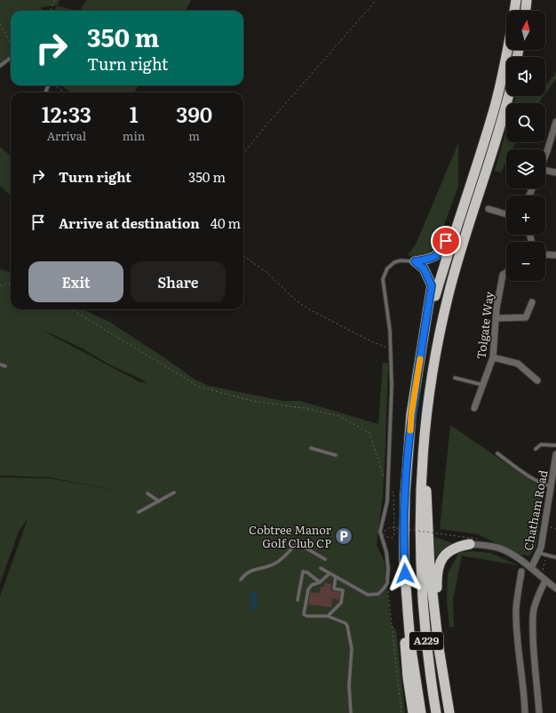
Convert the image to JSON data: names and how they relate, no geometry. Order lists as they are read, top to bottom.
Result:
{
  "streets": {
    "highway": ["A229"],
    "street": ["Tolgate Way", "Chatham Road"]
  },
  "places": {
    "parking": ["Cobtree Manor Golf Club CP"]
  },
  "north": "top",
  "page": {
    "map_buttons": ["+", "−"],
    "turn": ["350 m", "Turn right"],
    "eta": [
      "12:33",
      "Arrival",
      "1",
      "min",
      "390",
      "m"
    ],
    "list": [
      {
        "name": "Turn right",
        "value": "350 m"
      },
      {
        "name": "Arrive at destination",
        "value": "40 m"
      }
    ],
    "buttons": ["Exit", "Share"]
  }
}
